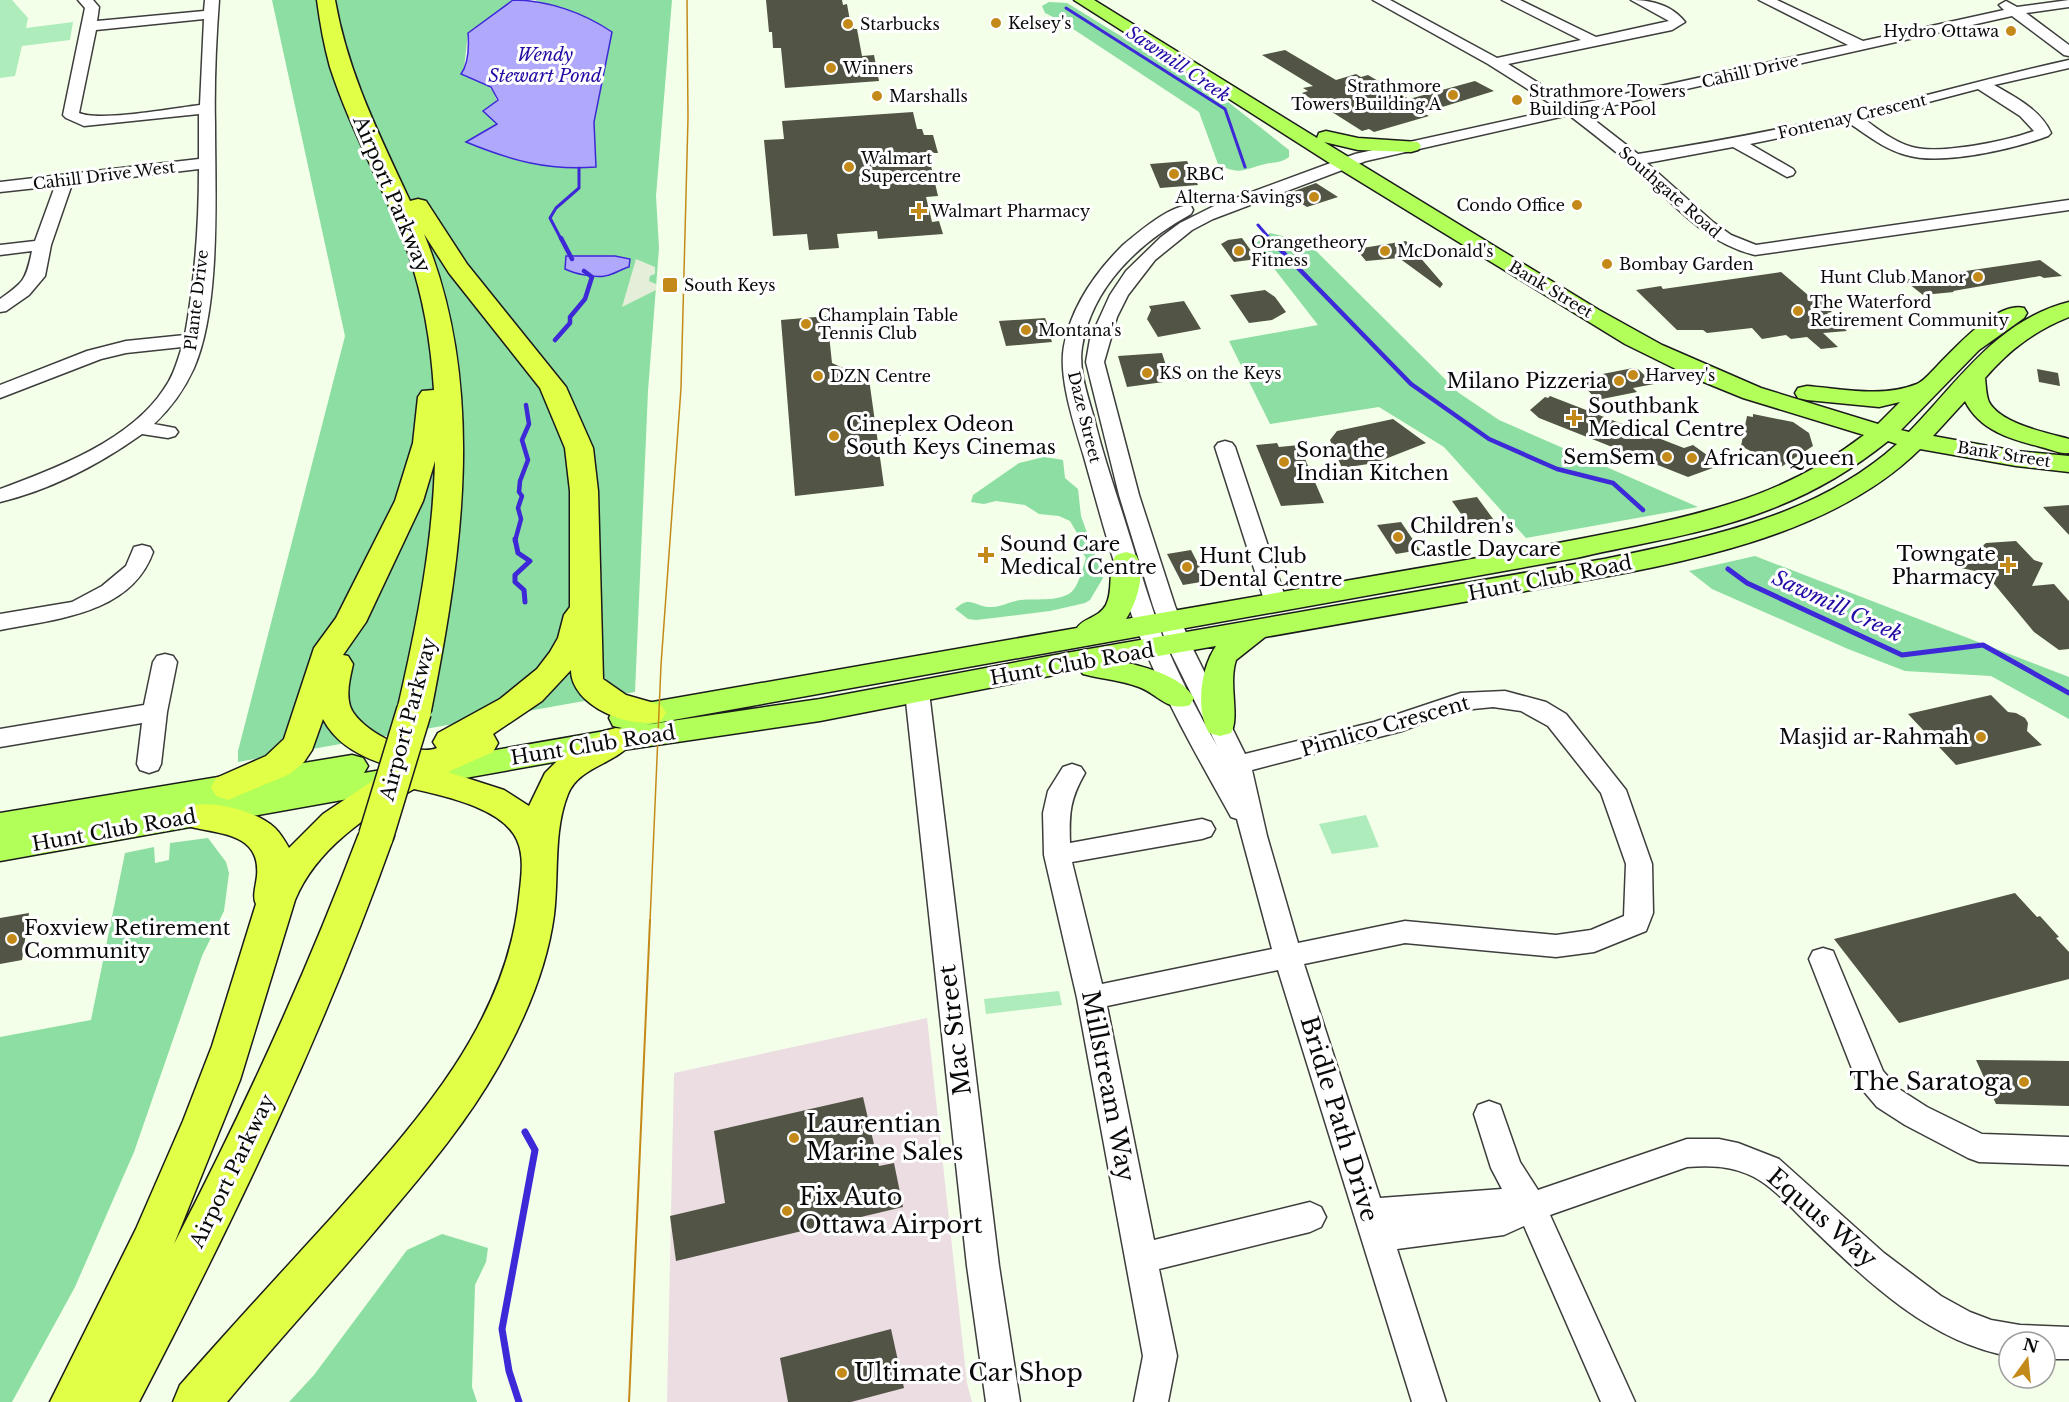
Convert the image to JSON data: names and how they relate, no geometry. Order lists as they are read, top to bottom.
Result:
{
  "streets": {
    "highway": ["Airport Parkway"],
    "main road": ["Bank Street", "Hunt Club Road"],
    "street": [
      "Cahill Drive",
      "Fontenay Crescent",
      "Cahill Drive West",
      "Southgate Road",
      "Plante Drive",
      "Daze Street",
      "Pimlico Crescent",
      "Mac Street",
      "Millstream Way",
      "Bridle Path Drive",
      "Equus Way"
    ]
  },
  "crossings": [
    ["Cahill Drive", "Southgate Road"],
    ["Cahill Drive", "Bank Street"],
    ["Cahill Drive", "Daze Street"],
    ["Fontenay Crescent", "Southgate Road"],
    ["Cahill Drive West", "Plante Drive"],
    ["Bank Street", "Daze Street"],
    ["Bank Street", "Hunt Club Road"],
    ["Daze Street", "Hunt Club Road"],
    ["Daze Street", "Bridle Path Drive"],
    ["Hunt Club Road", "Mac Street"],
    ["Hunt Club Road", "Bridle Path Drive"],
    ["Pimlico Crescent", "Bridle Path Drive"],
    ["Bridle Path Drive", "Equus Way"]
  ],
  "water": ["Wendy Stewart Pond", "Sawmill Creek"],
  "places": {
    "other": [
      "Kelsey's",
      "Starbucks",
      "Hydro Ottawa",
      "Winners",
      "Strathmore Towers Building A",
      "Marshalls",
      "Strathmore Towers Building A Pool",
      "Walmart Supercentre",
      "RBC",
      "Alterna Savings",
      "Condo Office",
      "Orangetheory Fitness",
      "McDonald's",
      "Bombay Garden",
      "Hunt Club Manor",
      "The Waterford Retirement Community",
      "Champlain Table Tennis Club",
      "Montana's",
      "KS on the Keys",
      "Harvey's",
      "DZN Centre",
      "Milano Pizzeria",
      "Cineplex Odeon South Keys Cinemas",
      "SemSem",
      "African Queen",
      "Sona the Indian Kitchen",
      "Children's Castle Daycare",
      "Hunt Club Dental Centre",
      "Masjid ar-Rahmah",
      "Foxview Retirement Community",
      "The Saratoga",
      "Laurentian Marine Sales",
      "Fix Auto Ottawa Airport",
      "Ultimate Car Shop"
    ],
    "health": [
      "Walmart Pharmacy",
      "Southbank Medical Centre",
      "Sound Care Medical Centre",
      "Towngate Pharmacy"
    ],
    "transit": ["South Keys"]
  },
  "north": "top"
}
